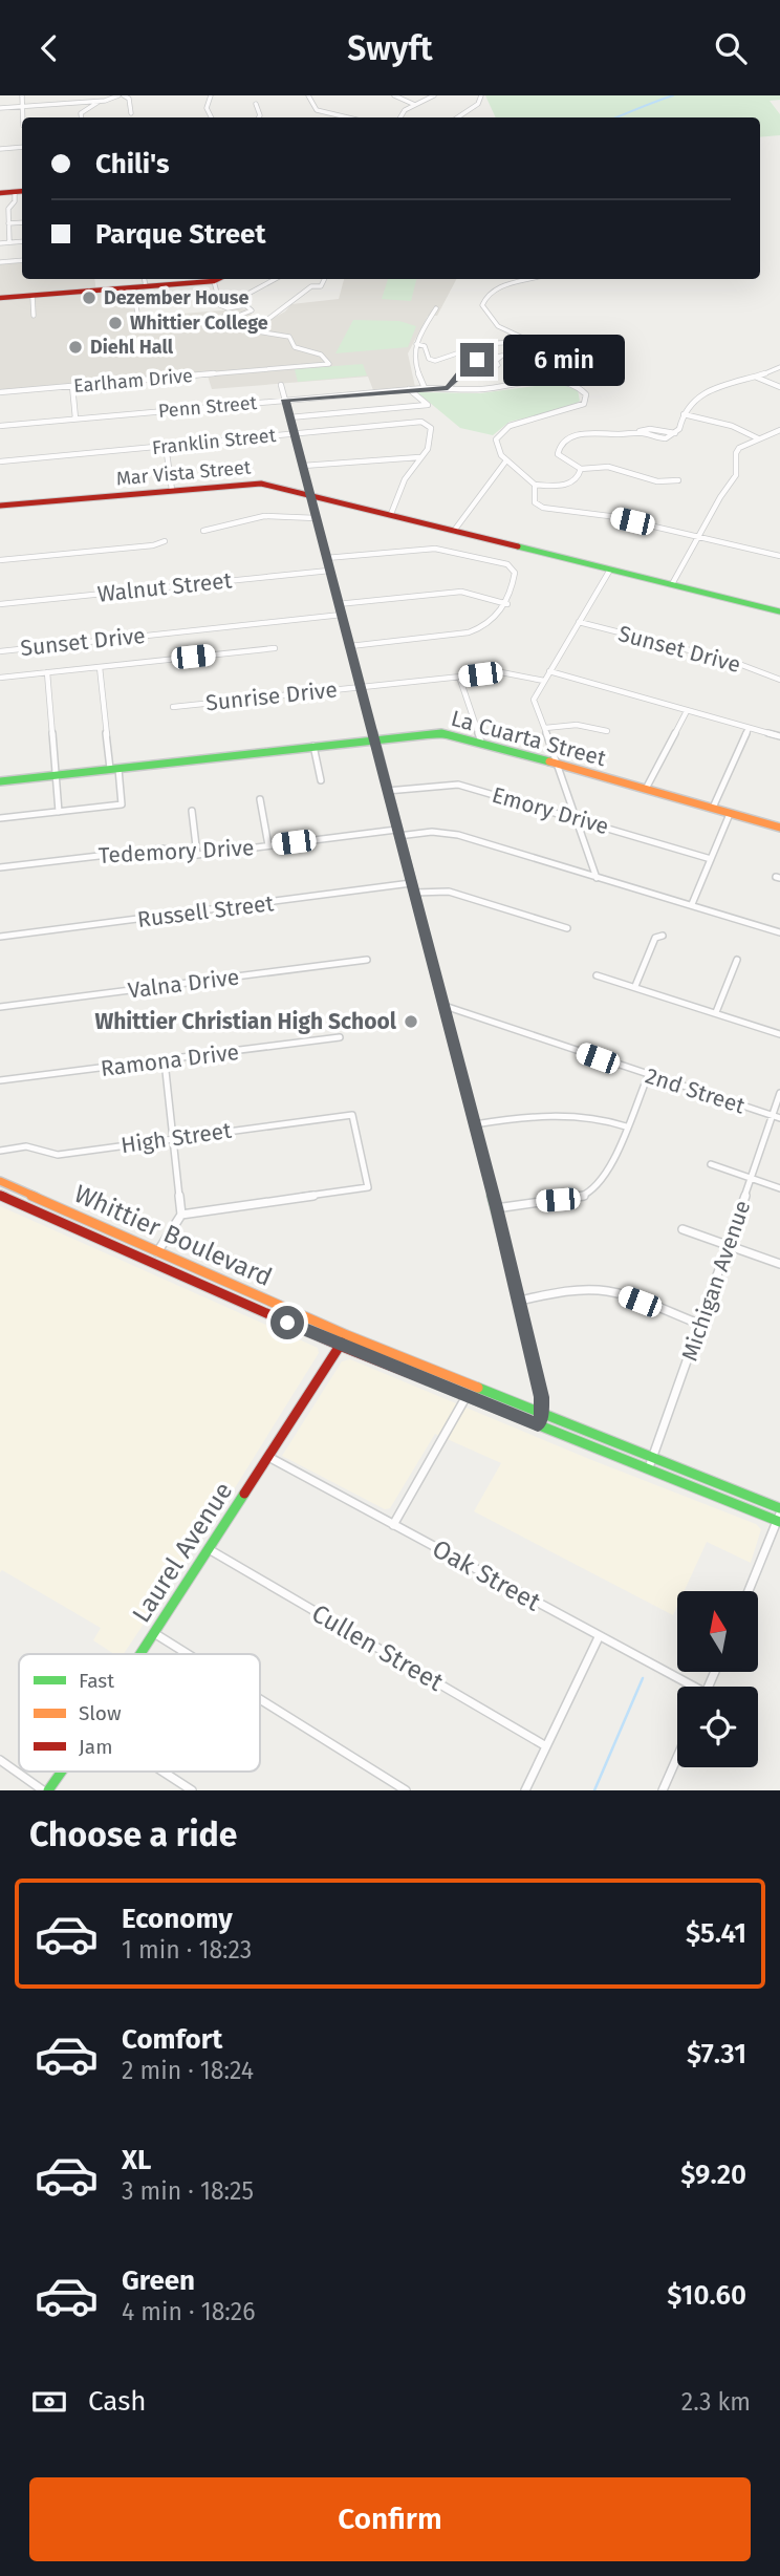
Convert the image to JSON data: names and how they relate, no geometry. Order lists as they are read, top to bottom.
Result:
{
  "streets": {
    "street": [
      "Earlham Drive",
      "Penn Street",
      "Franklin Street",
      "Mar Vista Street",
      "Walnut Street",
      "Sunset Drive",
      "Sunrise Drive",
      "La Cuarta Street",
      "Emory Drive",
      "Tedemory Drive",
      "Russell Street",
      "Valna Drive",
      "Ramona Drive",
      "2nd Street",
      "High Street",
      "Whittier Boulevard",
      "Michigan Avenue",
      "Laurel Avenue",
      "Oak Street",
      "Cullen Street"
    ]
  },
  "crossings": [
    ["Penn Street", "Franklin Street"],
    ["2nd Street", "Michigan Avenue"],
    ["Whittier Boulevard", "Michigan Avenue"],
    ["Whittier Boulevard", "Laurel Avenue"],
    ["Laurel Avenue", "Oak Street"],
    ["Laurel Avenue", "Cullen Street"]
  ],
  "places": [
    "Dezember House",
    "Whittier College",
    "Diehl Hall",
    "Whittier Christian High School"
  ],
  "legend": ["Fast", "Slow", "Jam"],
  "north": "top",
  "page": {
    "header": "Swyft",
    "banner": ["Chili's", "Parque Street"],
    "bubble": "6 min",
    "heading": "Choose a ride",
    "list": [
      {
        "name": "Economy",
        "note": "1 min · 18:23",
        "value": "$5.41"
      },
      {
        "name": "Comfort",
        "note": "2 min · 18:24",
        "value": "$7.31"
      },
      {
        "name": "XL",
        "note": "3 min · 18:25",
        "value": "$9.20"
      },
      {
        "name": "Green",
        "note": "4 min · 18:26",
        "value": "$10.60"
      }
    ],
    "pay": ["Cash", "2.3 km"],
    "buttons": "Confirm"
  }
}
